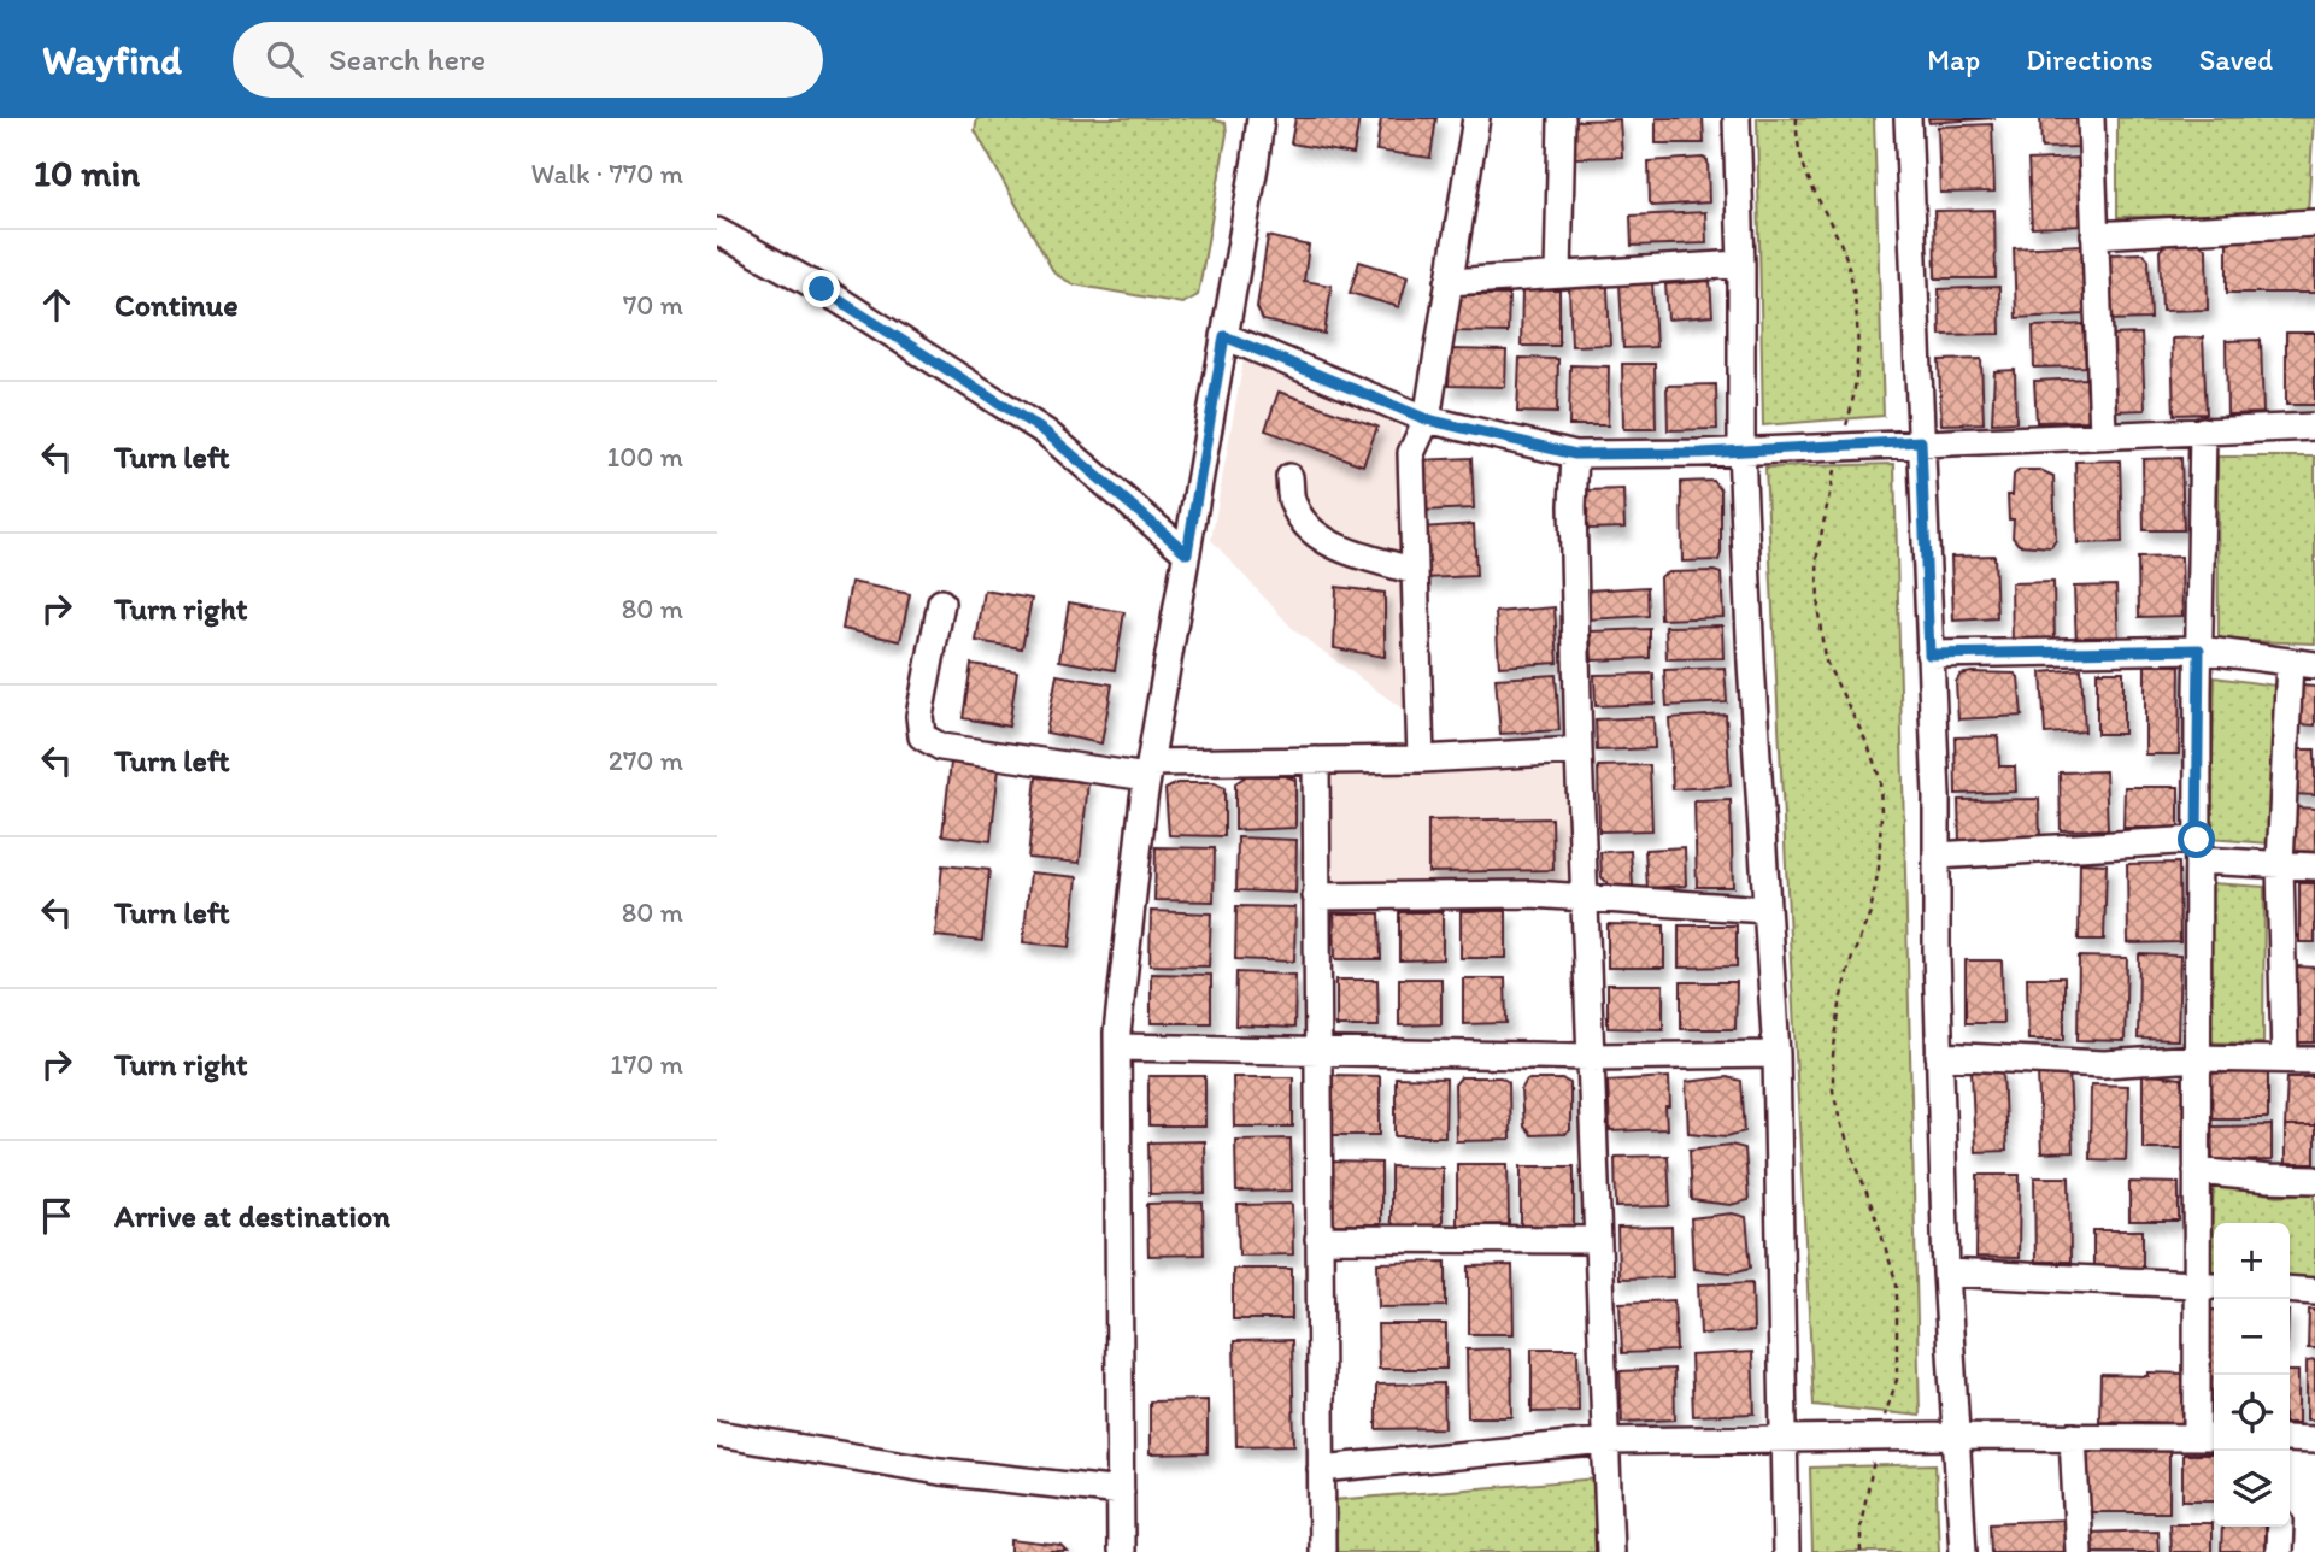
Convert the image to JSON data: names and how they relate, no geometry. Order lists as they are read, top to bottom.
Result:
{
  "page": {
    "header": "Wayfind",
    "search": "Search here",
    "nav": ["Map", "Directions", "Saved"],
    "heading": ["10 min", "Walk · 770 m"],
    "list": [
      ["Continue", "70 m"],
      ["Turn left", "100 m"],
      ["Turn right", "80 m"],
      ["Turn left", "270 m"],
      ["Turn left", "80 m"],
      ["Turn right", "170 m"],
      "Arrive at destination"
    ],
    "map_buttons": ["+", "−"]
  }
}
